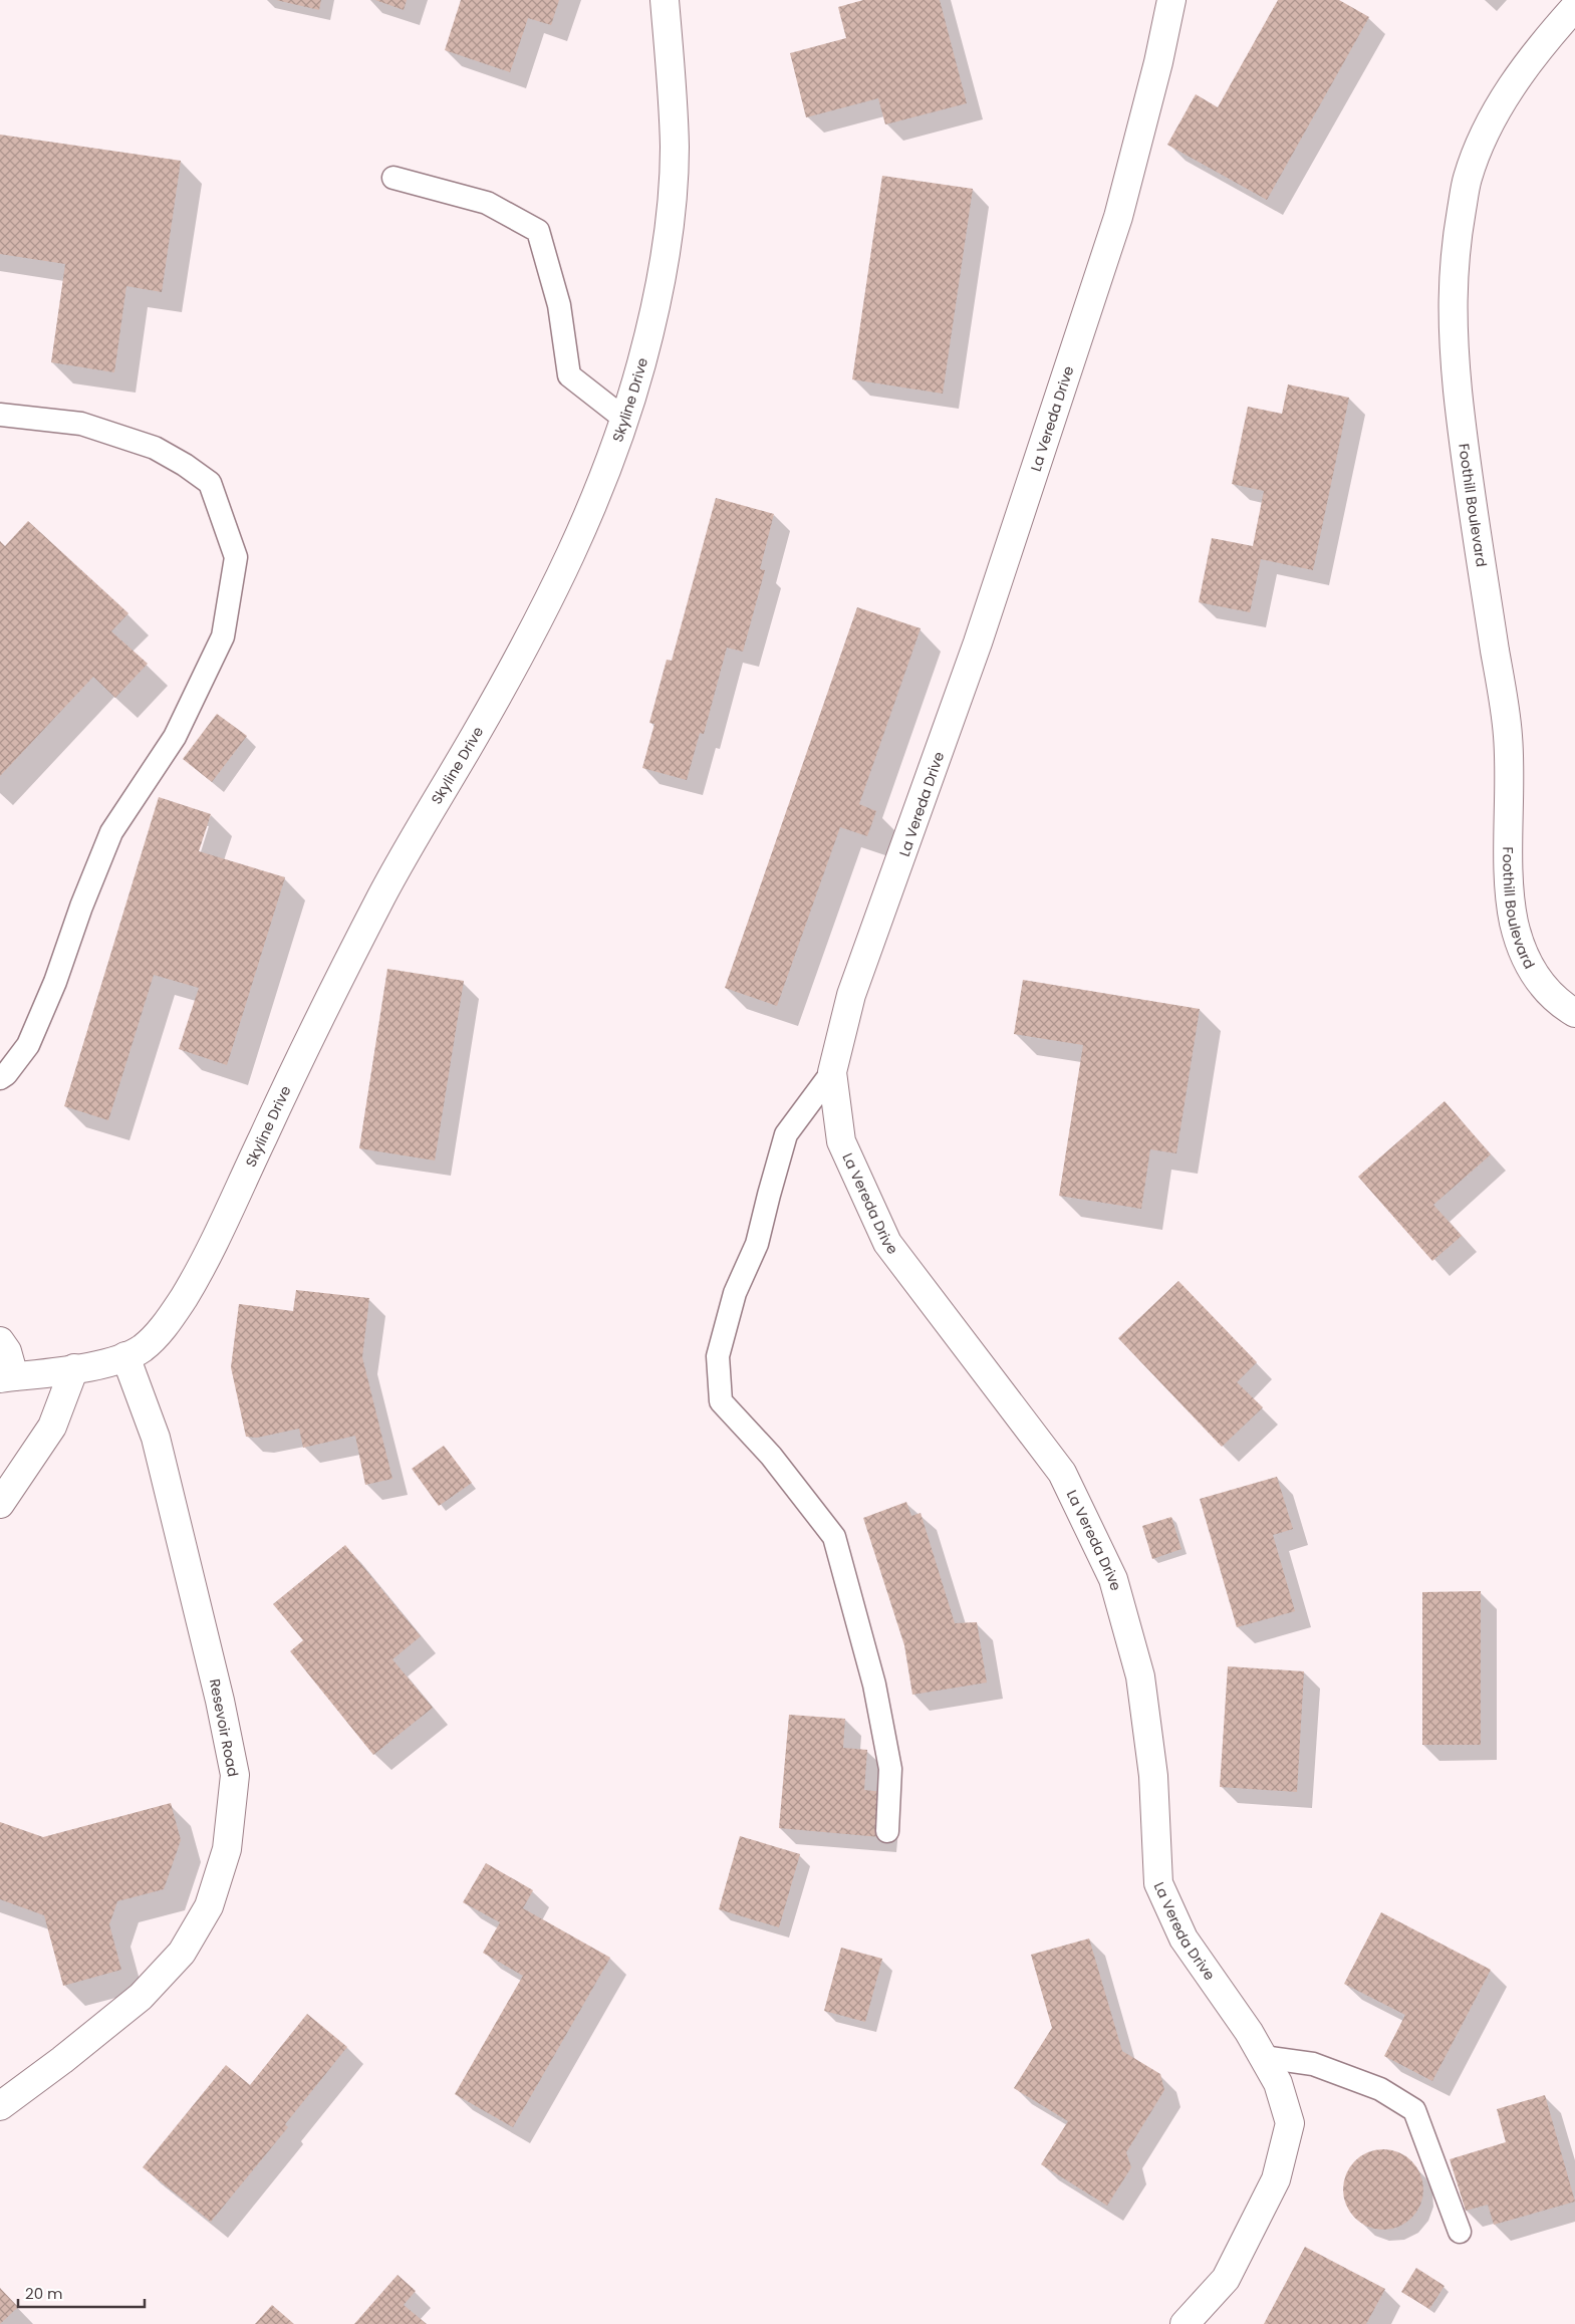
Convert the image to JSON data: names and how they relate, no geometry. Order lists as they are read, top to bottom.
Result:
{
  "streets": {
    "street": [
      "Skyline Drive",
      "La Vereda Drive",
      "Foothill Boulevard",
      "Resevoir Road"
    ]
  },
  "crossings": [
    ["Skyline Drive", "Resevoir Road"]
  ],
  "scale_bar": "20 m"
}
